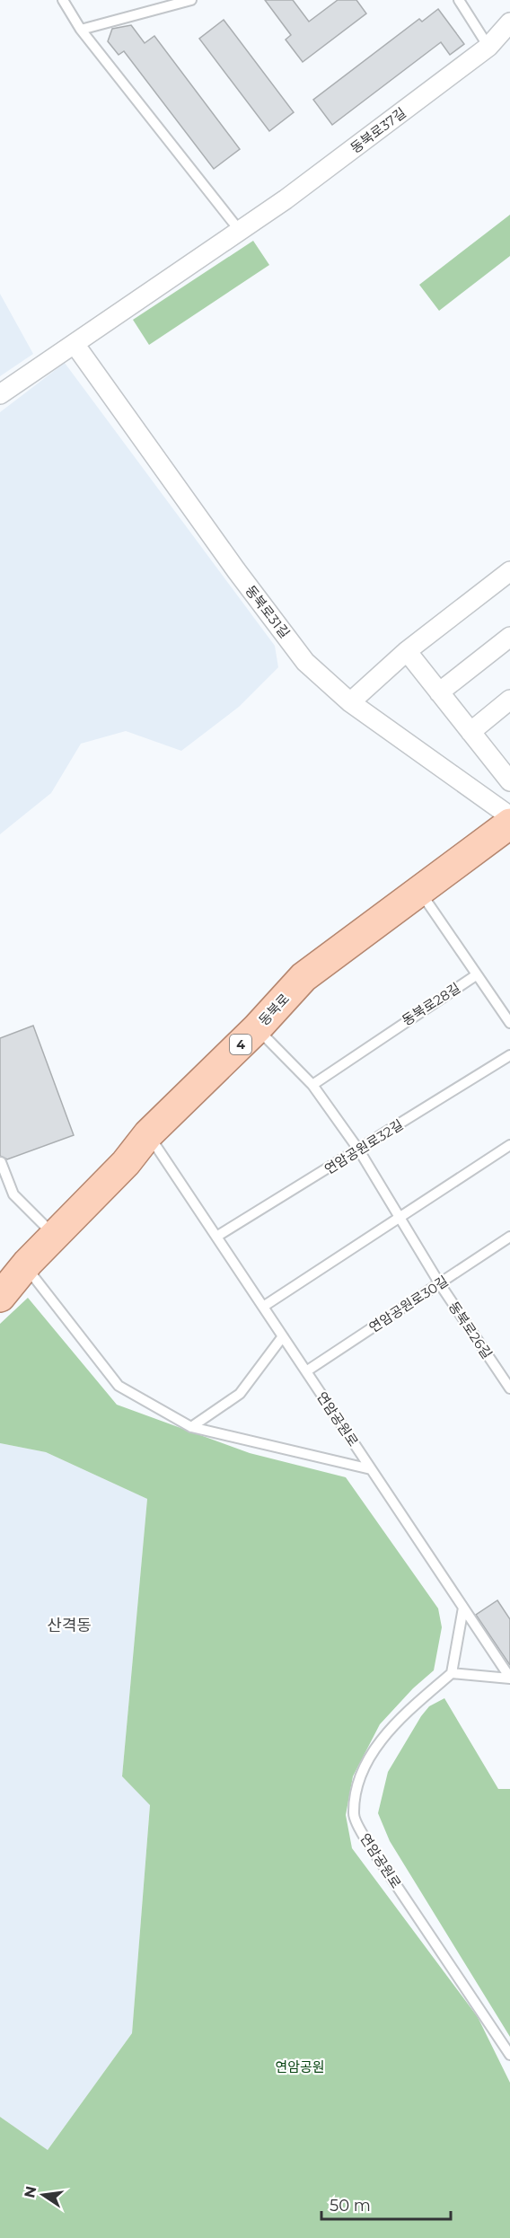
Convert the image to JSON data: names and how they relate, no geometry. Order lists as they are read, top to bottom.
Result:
{
  "streets": {
    "main road": ["동북로", "4"],
    "street": ["동북로37길", "동북로31길"],
    "lane": [
      "동북로28길",
      "연암공원로32길",
      "연암공원로30길",
      "동북로26길",
      "연암공원로"
    ]
  },
  "crossings": [
    ["동북로37길", "동북로31길"],
    ["동북로28길", "동북로26길"],
    ["동북로", "동북로26길"],
    ["동북로", "연암공원로"],
    ["연암공원로32길", "동북로26길"],
    ["연암공원로32길", "연암공원로"],
    ["연암공원로30길", "동북로26길"],
    ["연암공원로30길", "연암공원로"]
  ],
  "districts": ["산격동"],
  "parks": ["연암공원"],
  "scale_bar": "50 m",
  "north": "left"
}
